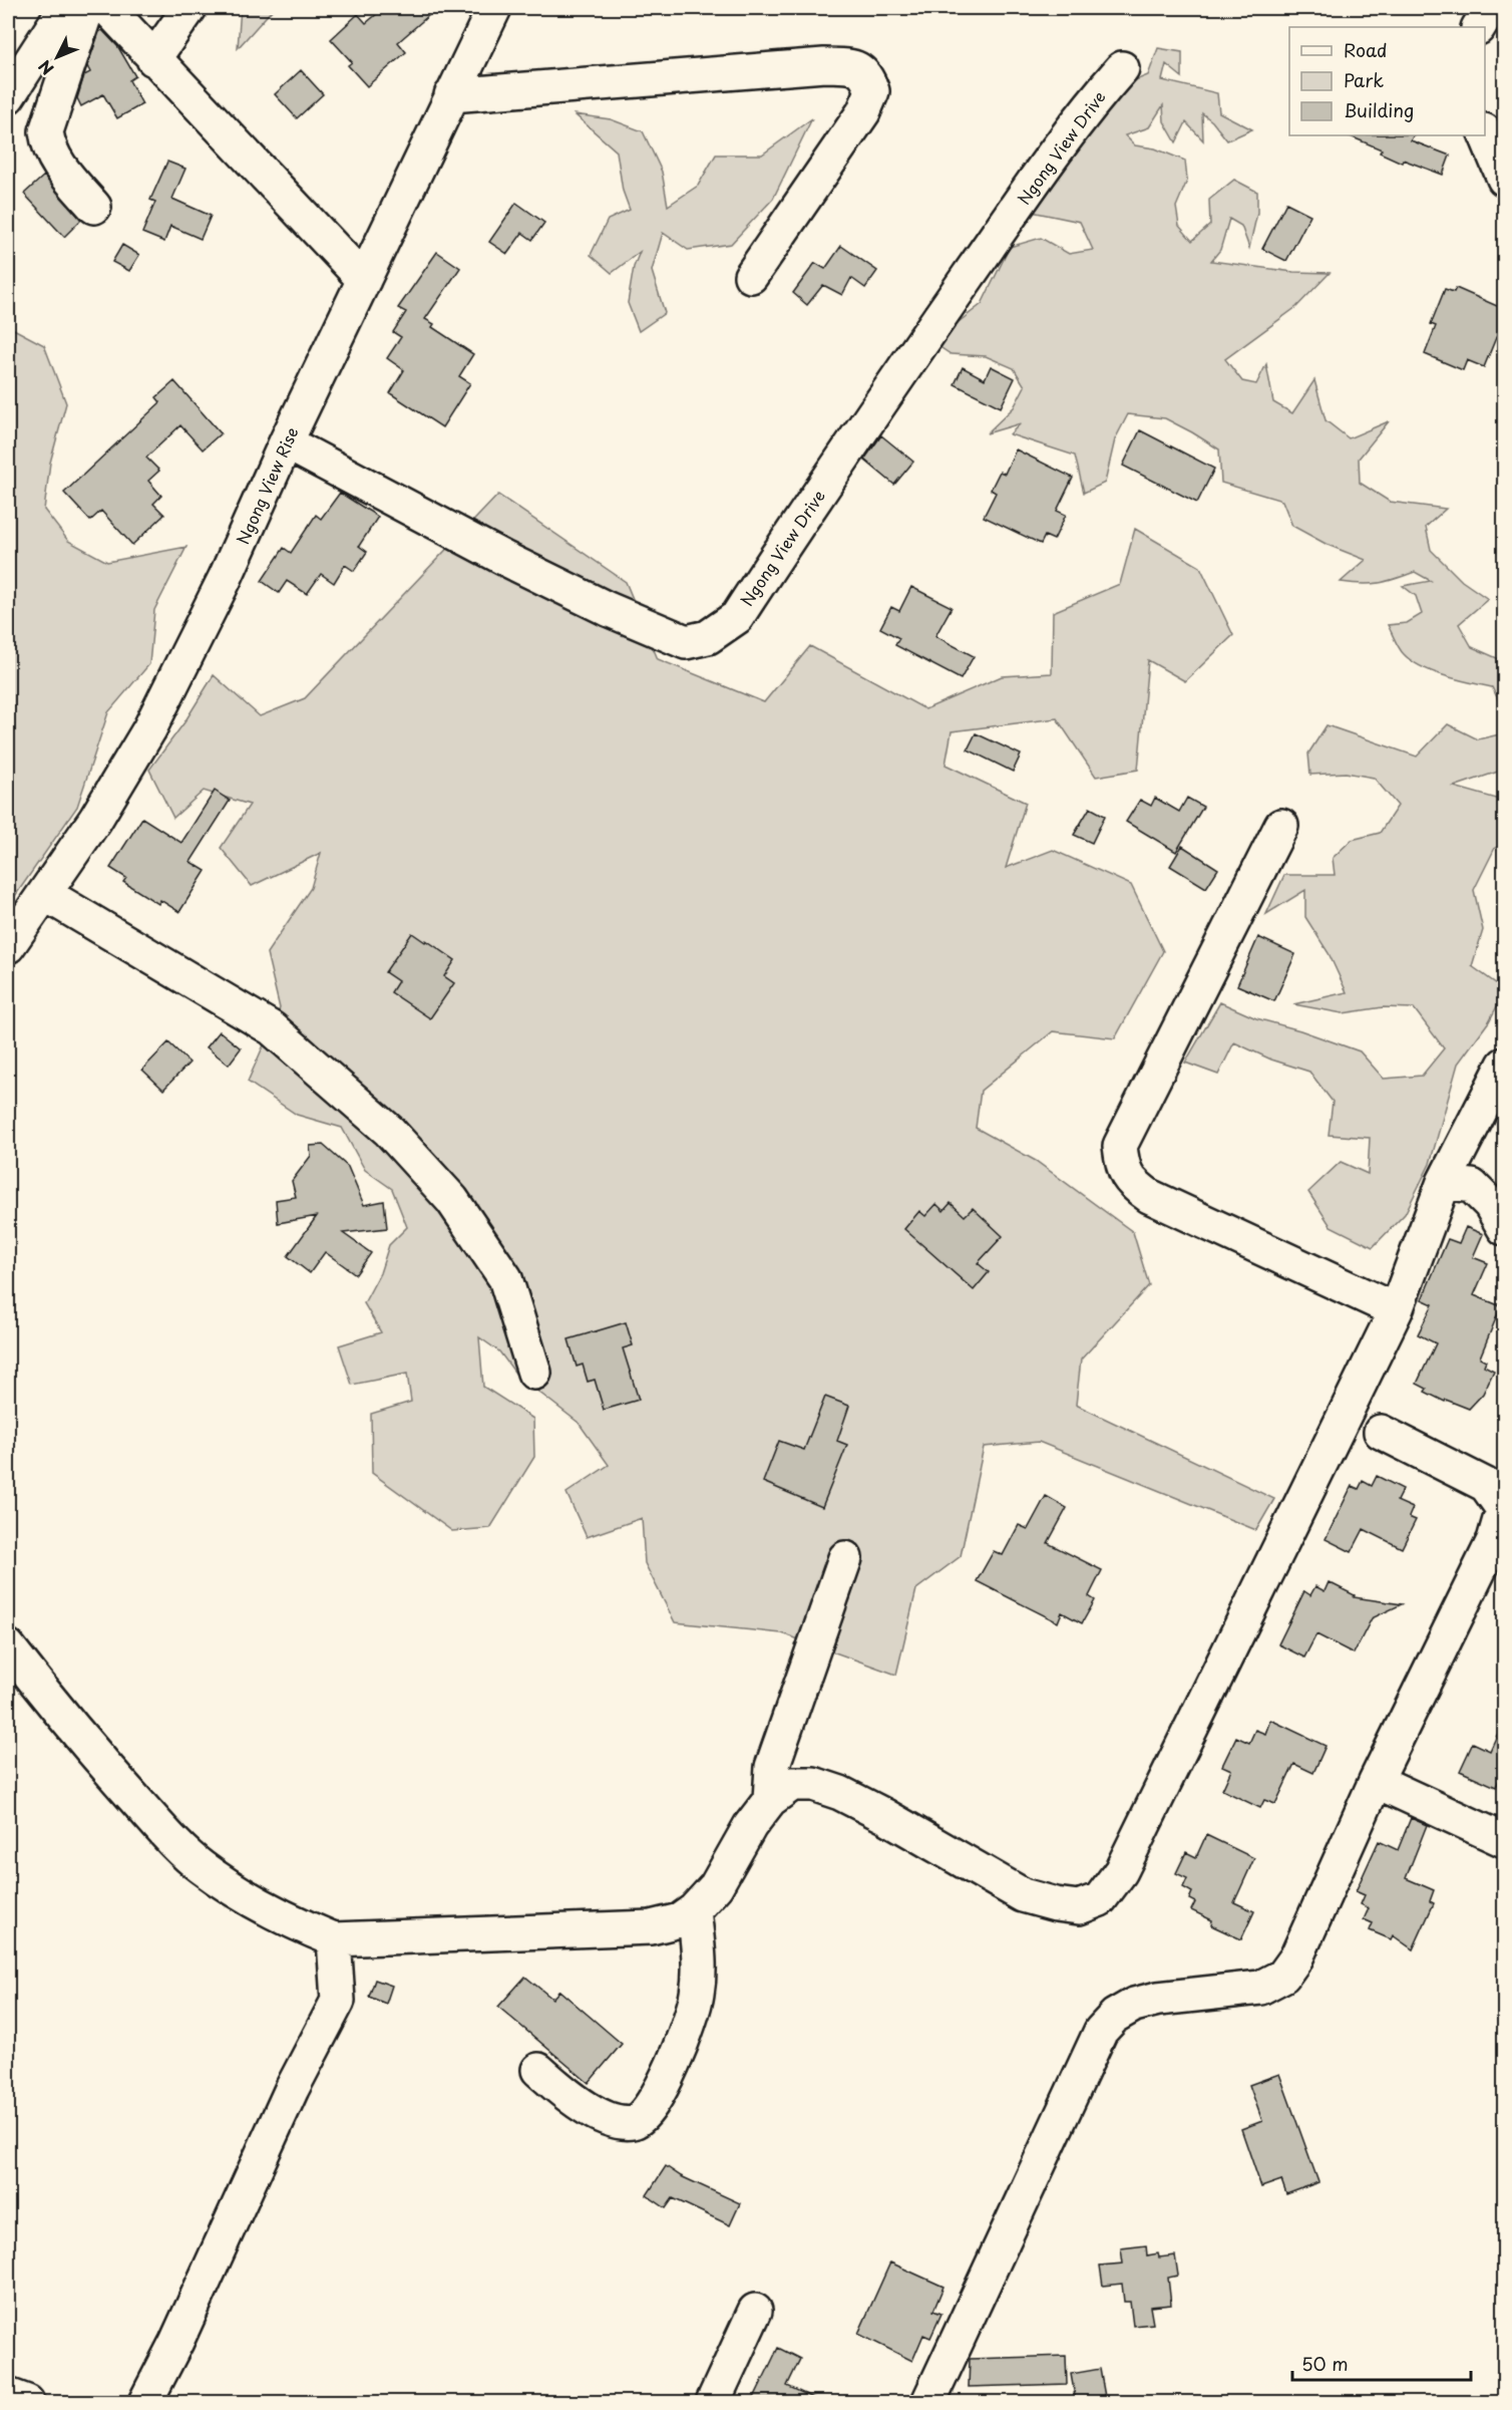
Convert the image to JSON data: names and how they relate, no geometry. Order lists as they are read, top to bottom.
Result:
{
  "streets": {
    "street": ["Ngong View Drive", "Ngong View Rise"]
  },
  "crossings": [
    ["Ngong View Drive", "Ngong View Rise"]
  ],
  "legend": ["Road", "Park", "Building"],
  "scale_bar": "50 m",
  "north": "bottom left"
}
